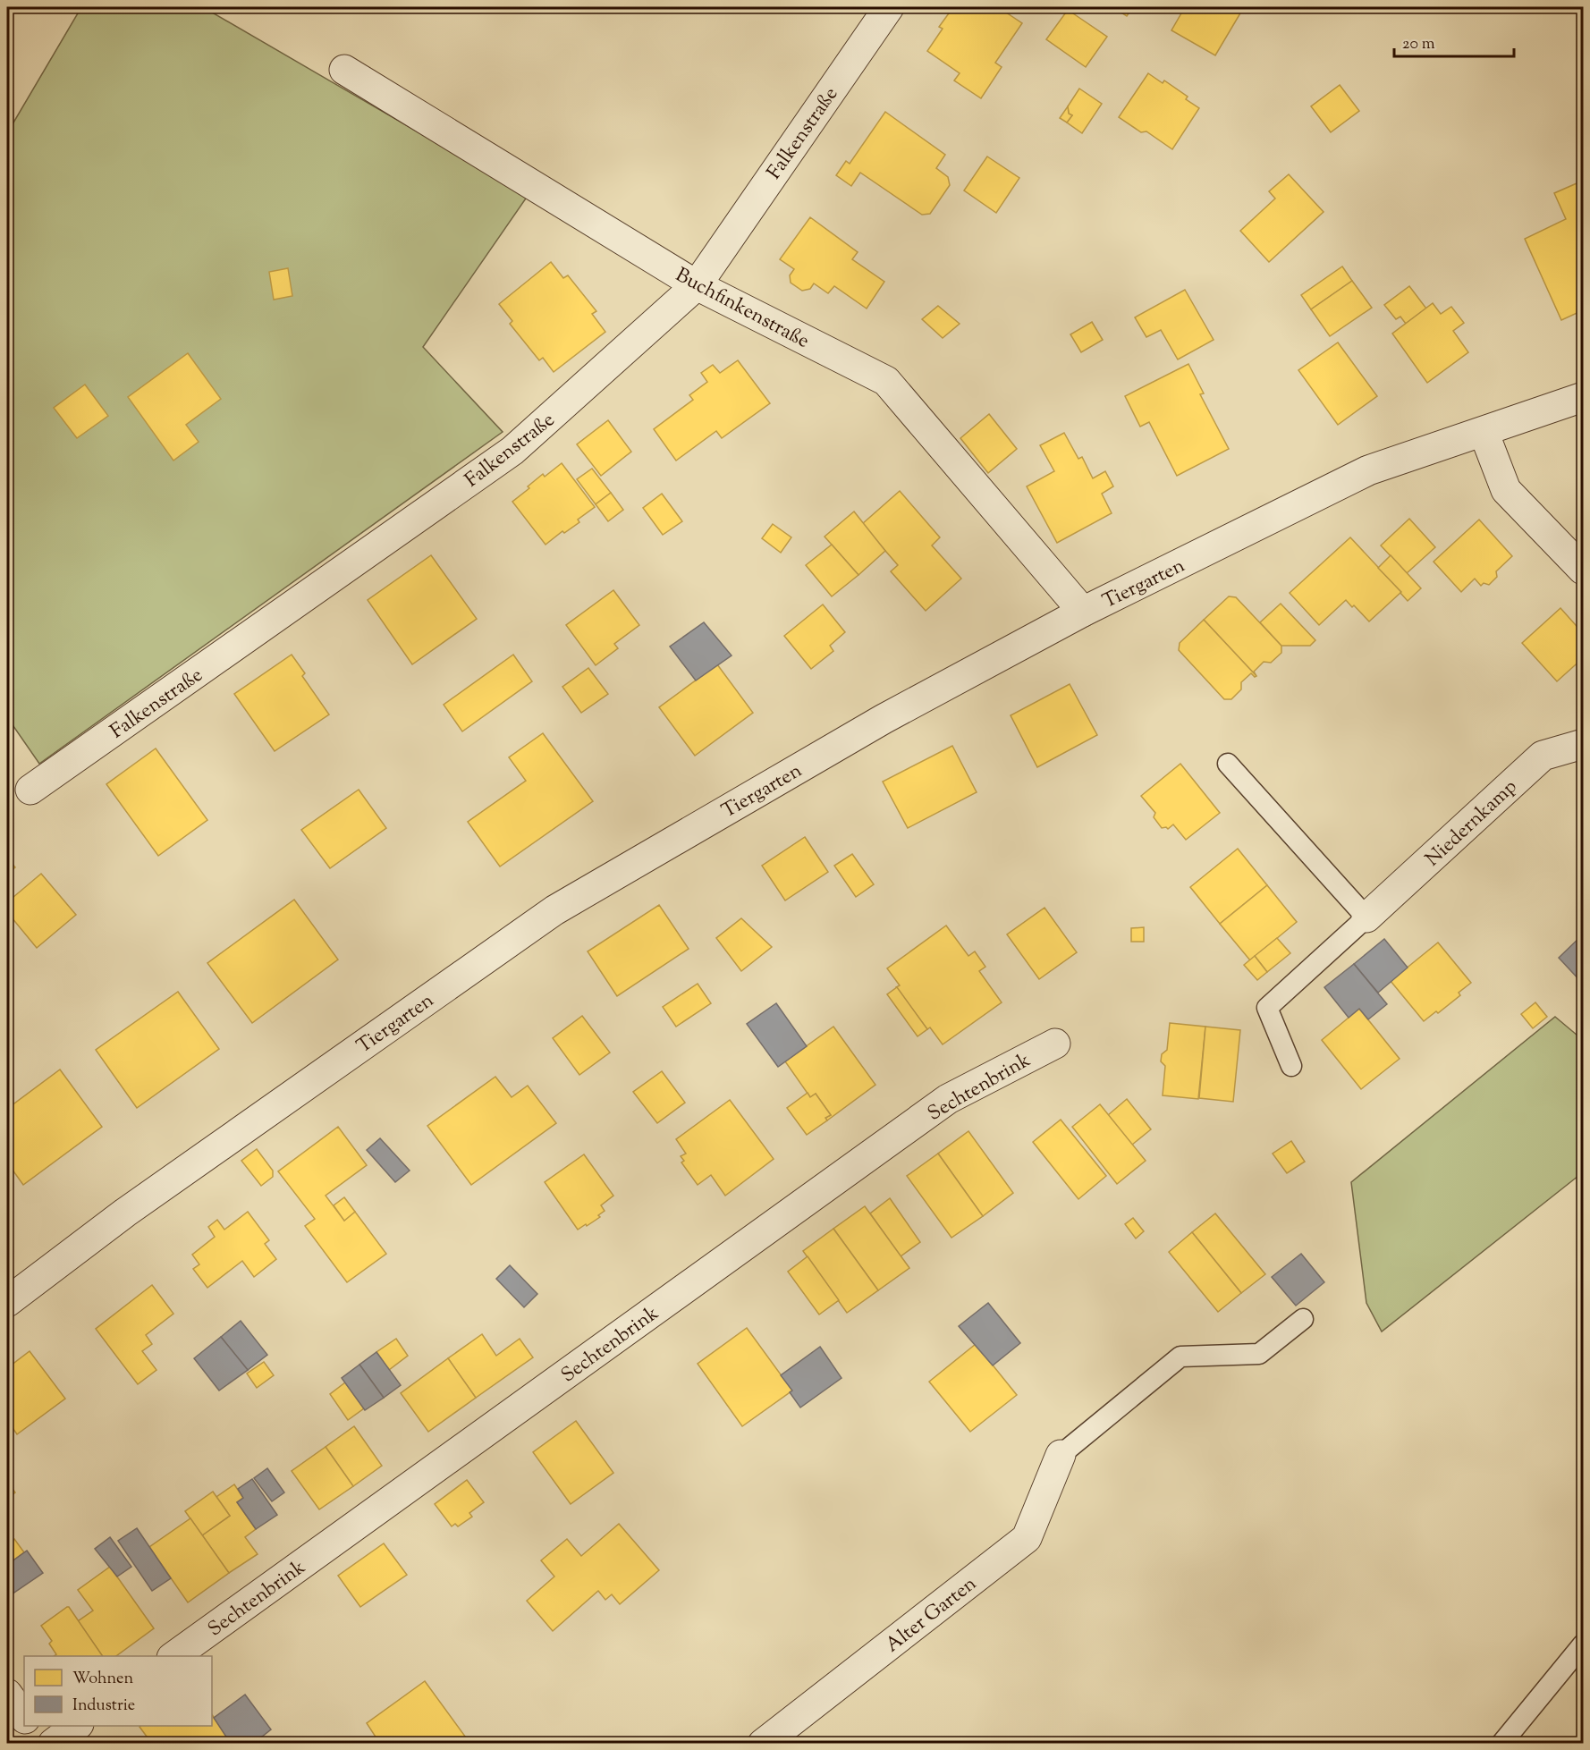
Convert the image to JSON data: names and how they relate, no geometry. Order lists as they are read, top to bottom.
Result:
{
  "streets": {
    "street": [
      "Falkenstraße",
      "Buchfinkenstraße",
      "Tiergarten",
      "Niedernkamp",
      "Sechtenbrink",
      "Alter Garten"
    ]
  },
  "crossings": [
    ["Falkenstraße", "Buchfinkenstraße"],
    ["Buchfinkenstraße", "Tiergarten"]
  ],
  "legend": ["Wohnen", "Industrie"],
  "scale_bar": "20 m"
}
